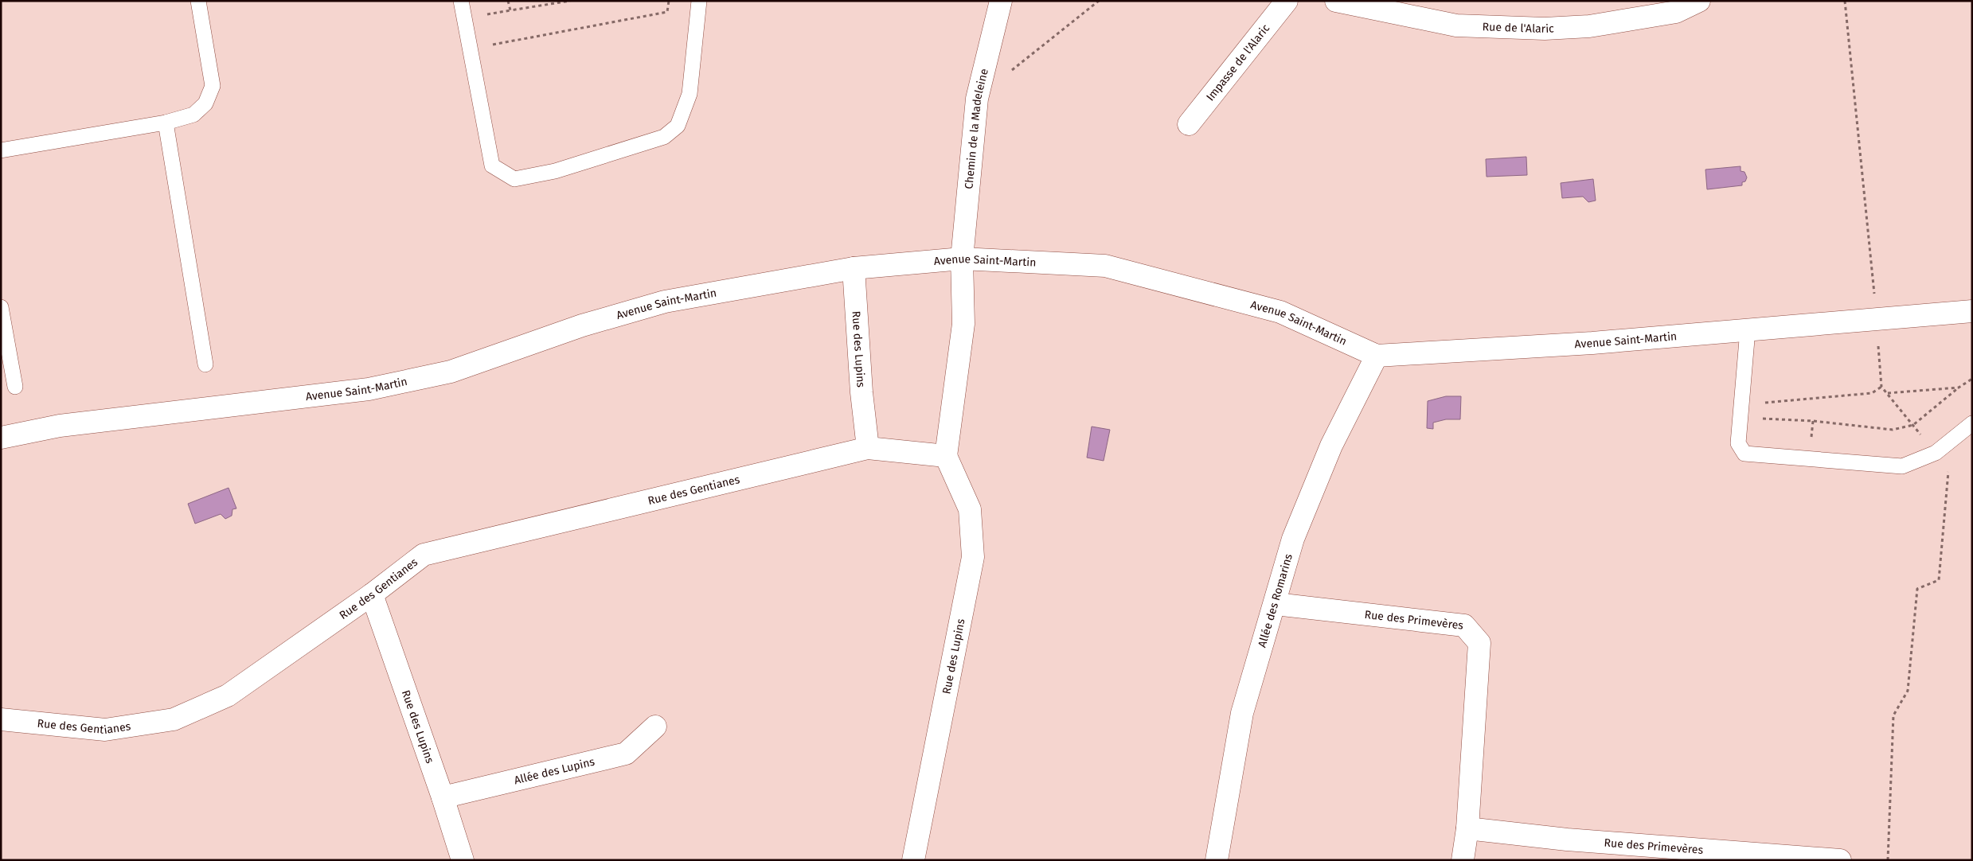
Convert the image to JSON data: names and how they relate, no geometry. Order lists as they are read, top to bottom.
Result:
{
  "streets": {
    "street": [
      "Rue de l'Alaric",
      "Impasse de l'Alaric",
      "Chemin de la Madeleine",
      "Avenue Saint-Martin",
      "Rue des Lupins",
      "Rue des Gentianes",
      "Allée des Romarins",
      "Rue des Primevères",
      "Allée des Lupins"
    ]
  },
  "crossings": [
    ["Chemin de la Madeleine", "Avenue Saint-Martin"],
    ["Avenue Saint-Martin", "Rue des Lupins"],
    ["Avenue Saint-Martin", "Allée des Romarins"],
    ["Rue des Lupins", "Rue des Gentianes"],
    ["Rue des Lupins", "Allée des Lupins"],
    ["Allée des Romarins", "Rue des Primevères"]
  ]
}
